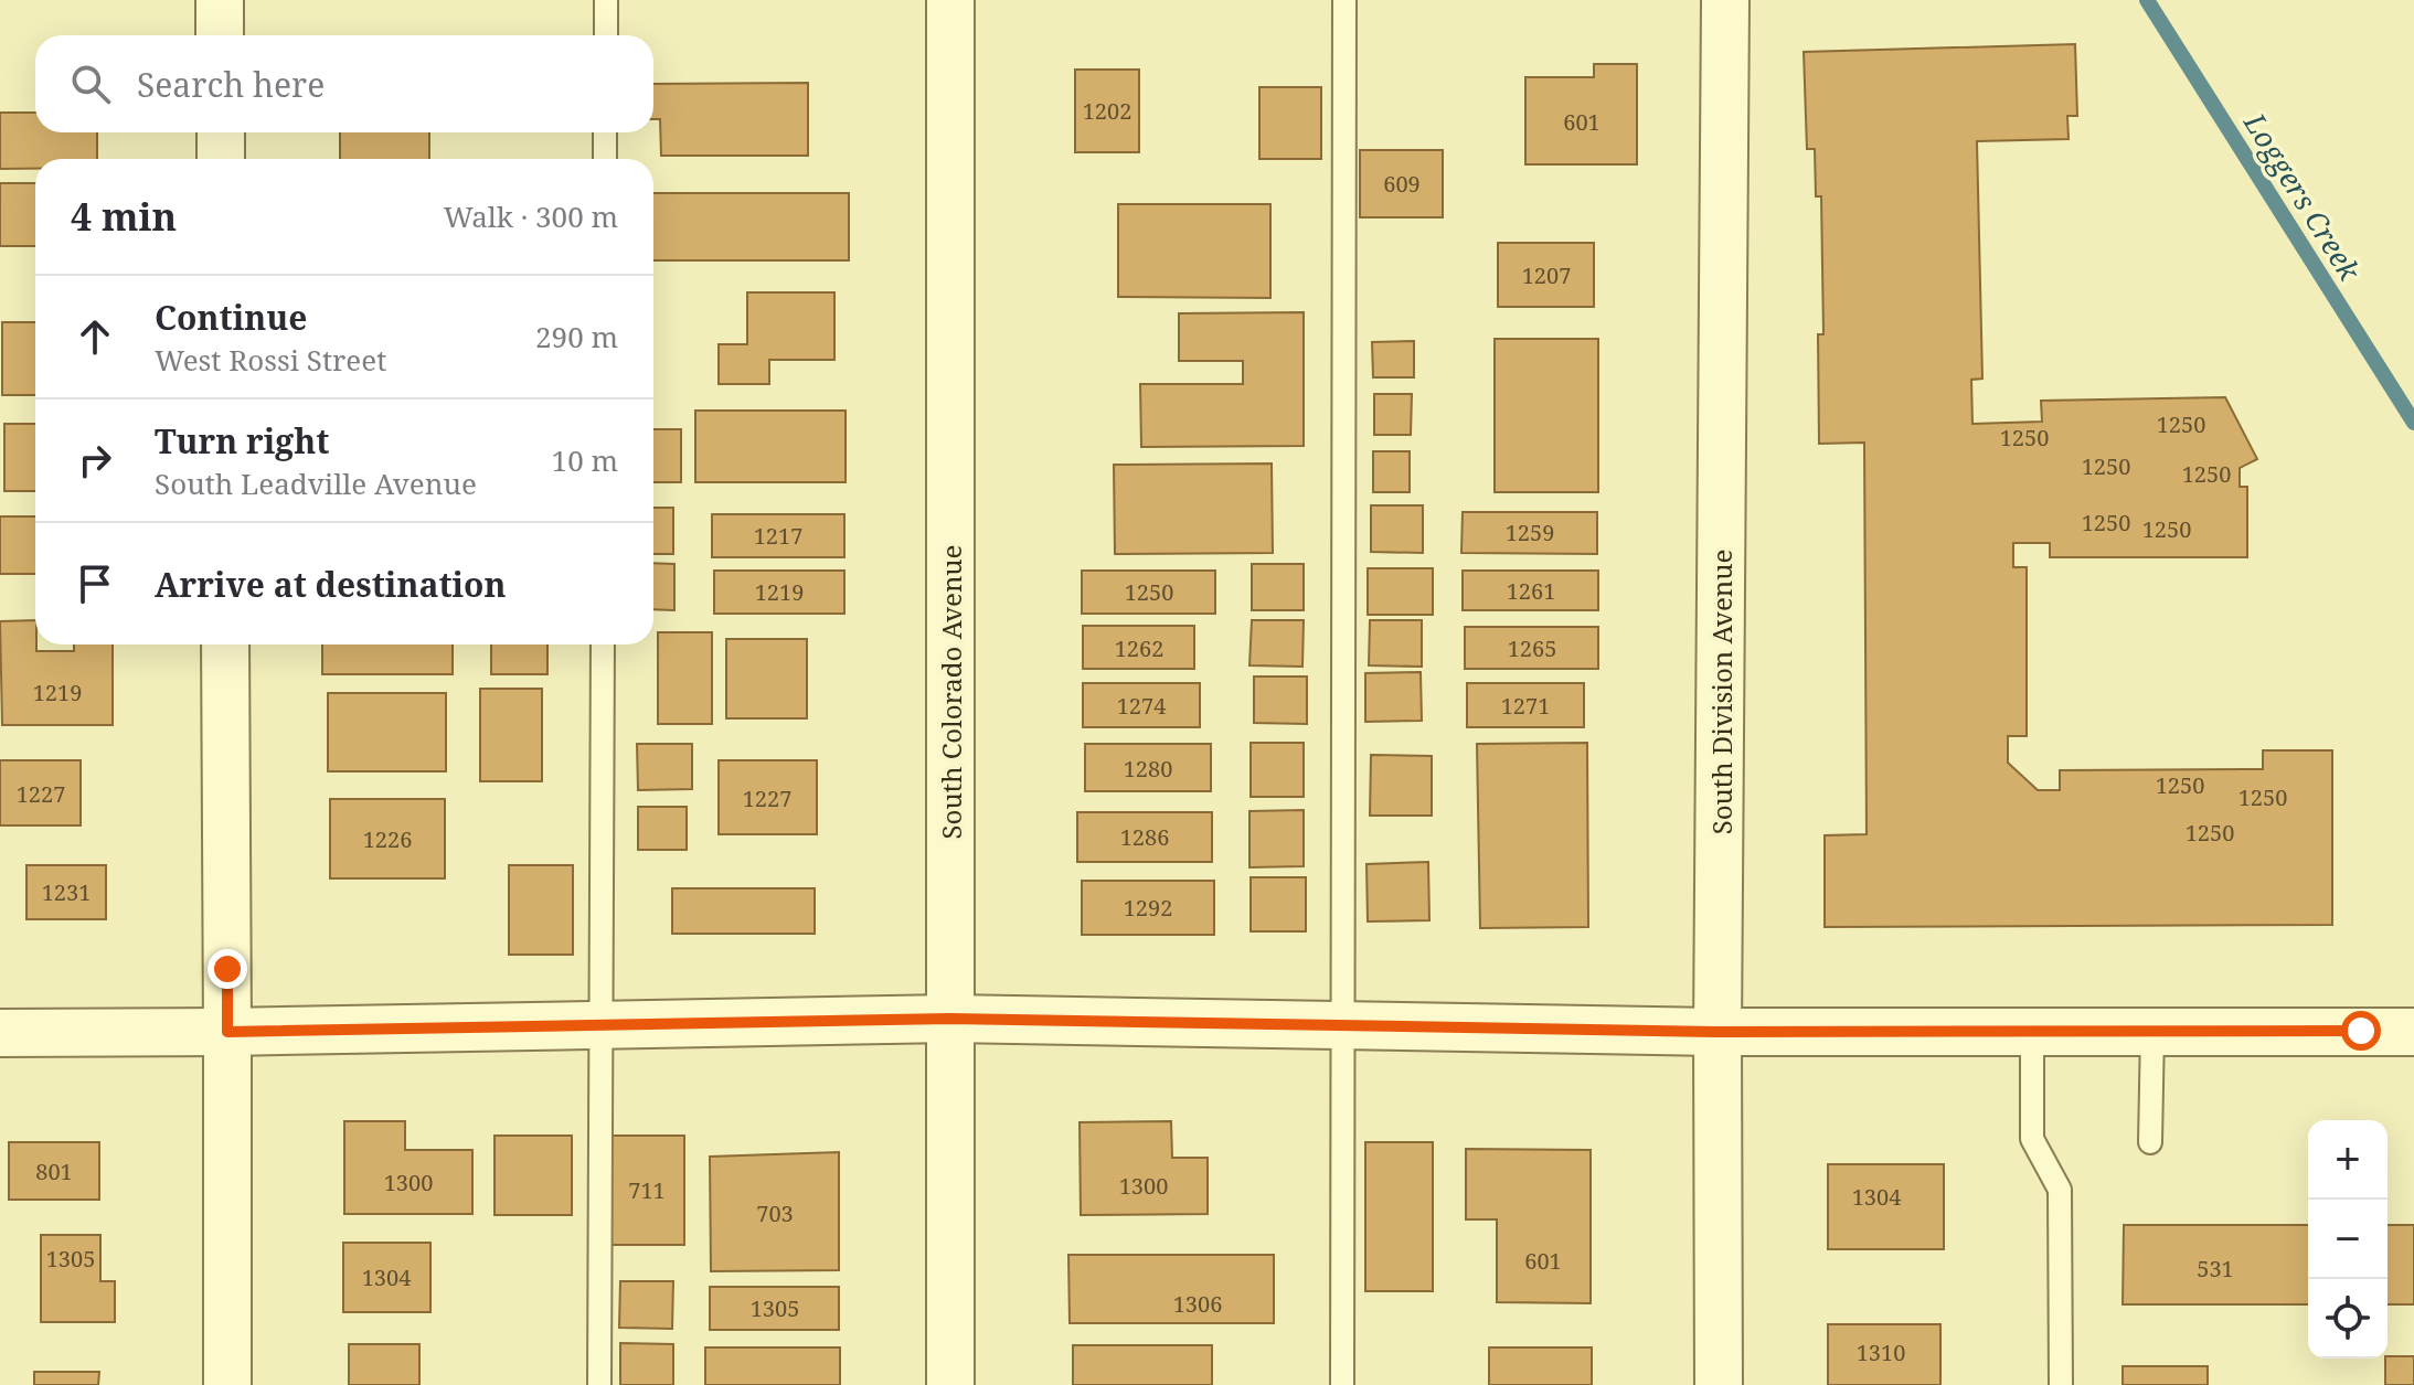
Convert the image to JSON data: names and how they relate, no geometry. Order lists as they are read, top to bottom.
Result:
{
  "streets": {
    "street": ["South Colorado Avenue", "South Division Avenue"]
  },
  "water": ["Loggers Creek"],
  "house_numbers": [
    "1202",
    "601",
    "609",
    "1207",
    "1250",
    "1250",
    "1250",
    "1250",
    "1250",
    "1250",
    "1259",
    "1217",
    "1261",
    "1219",
    "1250",
    "1262",
    "1265",
    "1219",
    "1274",
    "1271",
    "1280",
    "1250",
    "1227",
    "1250",
    "1227",
    "1250",
    "1286",
    "1226",
    "1231",
    "1292",
    "801",
    "1300",
    "1300",
    "711",
    "1304",
    "703",
    "1305",
    "601",
    "531",
    "1304",
    "1306",
    "1305",
    "1310"
  ],
  "page": {
    "search": "Search here",
    "heading": ["4 min", "Walk · 300 m"],
    "list": [
      ["Continue", "West Rossi Street", "290 m"],
      ["Turn right", "South Leadville Avenue", "10 m"],
      "Arrive at destination"
    ],
    "map_buttons": ["+", "−"]
  }
}
